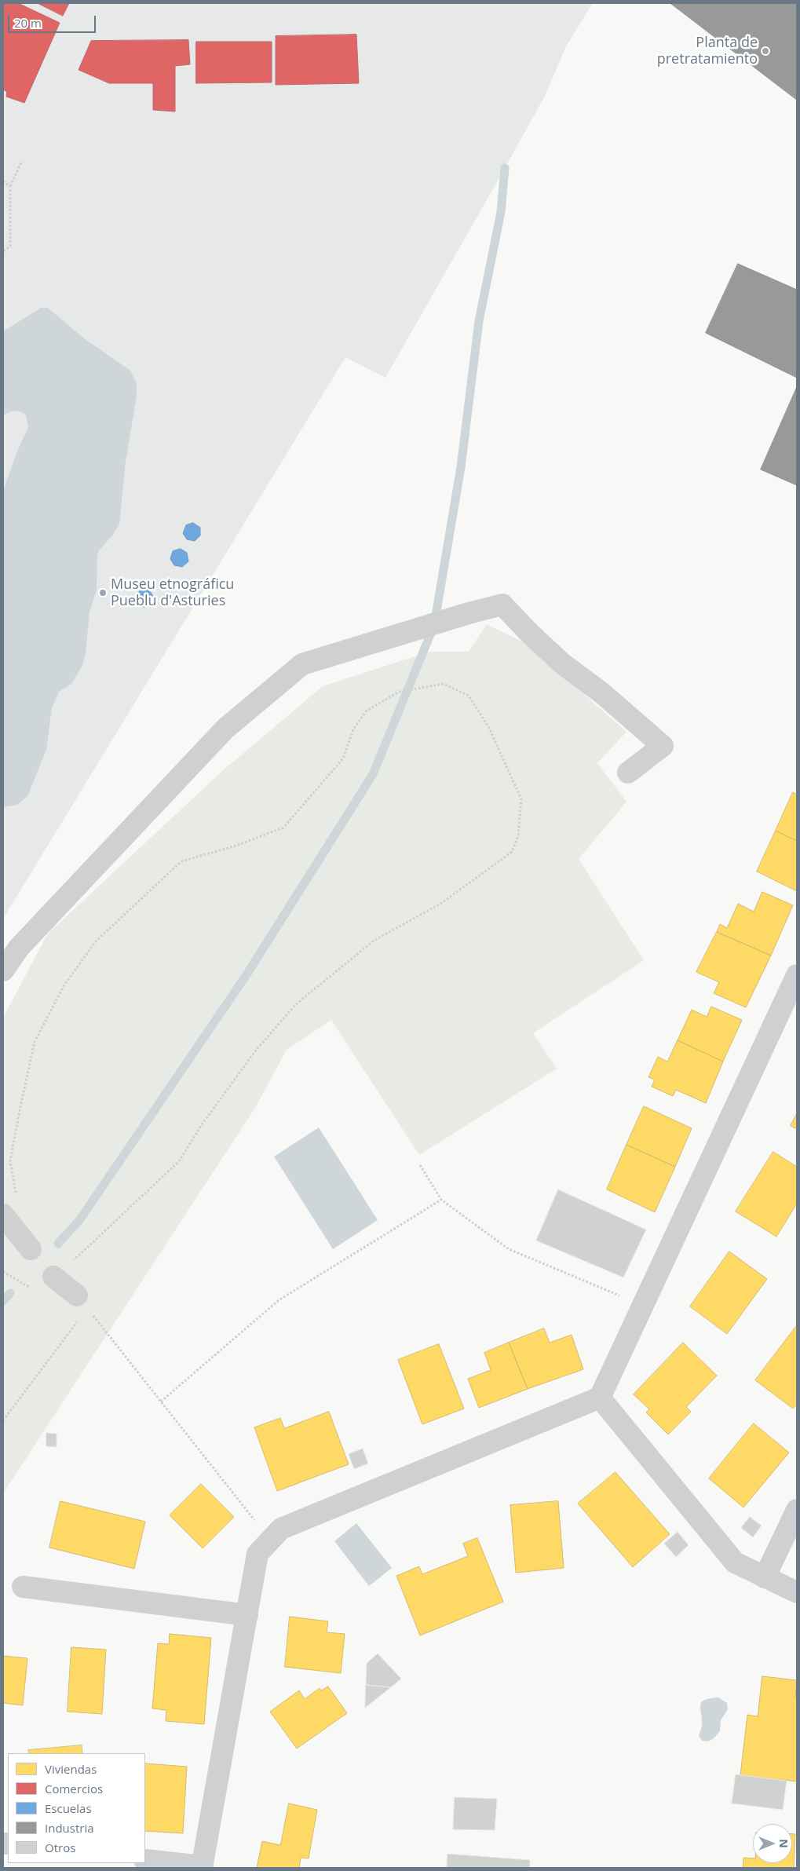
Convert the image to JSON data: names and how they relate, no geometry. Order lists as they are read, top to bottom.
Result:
{
  "places": ["Planta de pretratamiento", "Museu etnográficu Pueblu d'Asturies"],
  "legend": [
    "Viviendas",
    "Comercios",
    "Escuelas",
    "Industria",
    "Otros"
  ],
  "scale_bar": "20 m",
  "north": "right"
}
